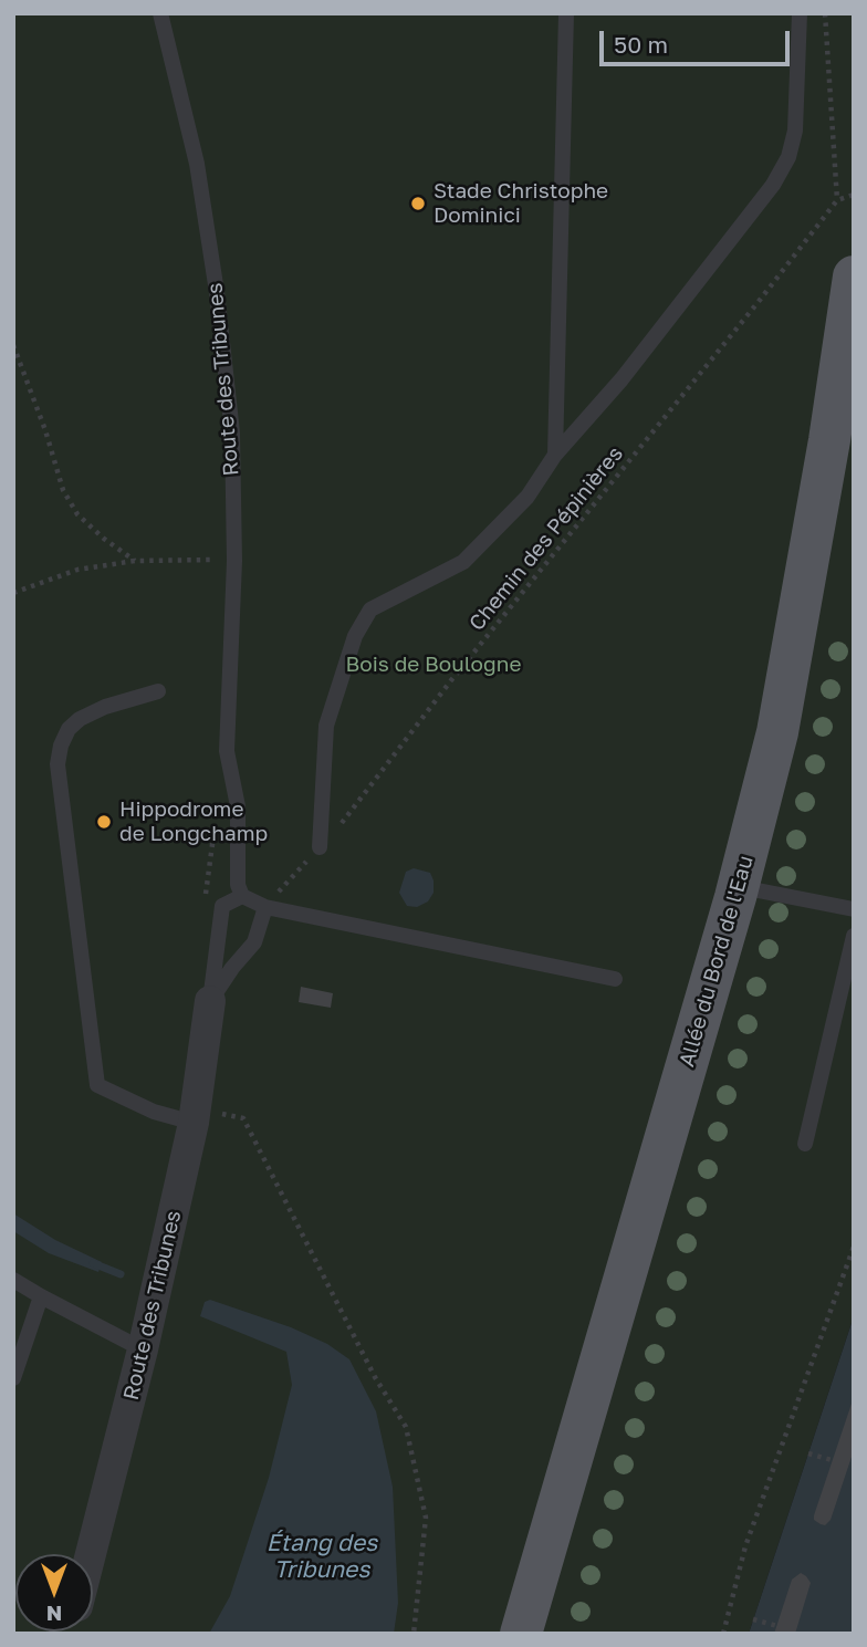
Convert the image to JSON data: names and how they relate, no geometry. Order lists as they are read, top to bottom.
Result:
{
  "streets": {
    "main road": ["Allée du Bord de l'Eau"],
    "street": ["Route des Tribunes"],
    "path": ["Chemin des Pépinières"]
  },
  "crossings": [
    ["Route des Tribunes", "Chemin des Pépinières"]
  ],
  "water": ["Étang des Tribunes"],
  "parks": ["Bois de Boulogne"],
  "places": ["Stade Christophe Dominici", "Hippodrome de Longchamp"],
  "scale_bar": "50 m",
  "north": "bottom"
}
